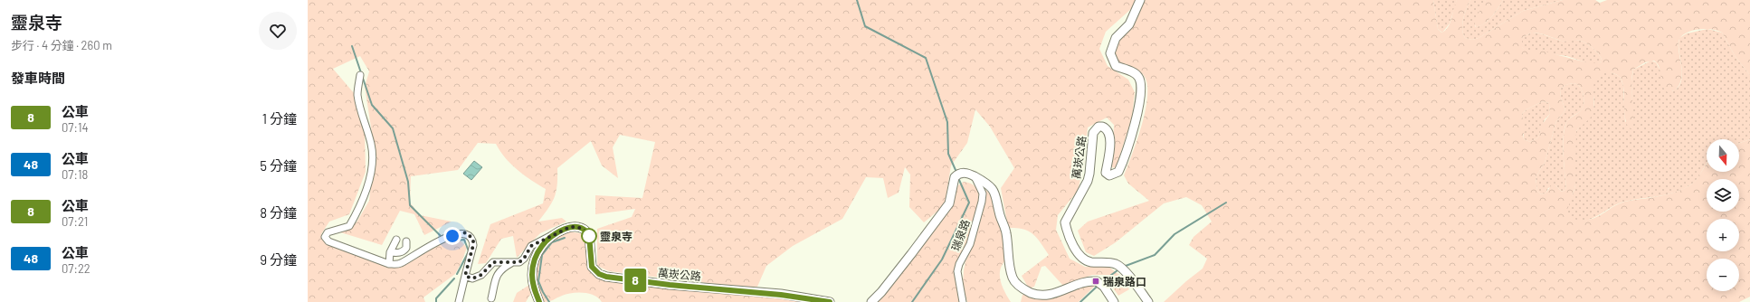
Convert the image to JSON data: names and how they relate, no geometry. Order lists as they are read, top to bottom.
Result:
{
  "streets": {
    "street": ["萬崁公路", "瑞泉路"]
  },
  "places": {
    "other": ["靈泉寺"],
    "transit": ["瑞泉路口"]
  },
  "lines": ["bus line 8"],
  "north": "bottom",
  "page": {
    "heading": [
      ["靈泉寺", "步行 · 4 分鐘 · 260 m"],
      "發車時間"
    ],
    "on_map": "8",
    "list": [
      {
        "mark": "8",
        "name": "公車",
        "note": "07:14",
        "value": "1 分鐘"
      },
      {
        "mark": "48",
        "name": "公車",
        "note": "07:18",
        "value": "5 分鐘"
      },
      {
        "mark": "8",
        "name": "公車",
        "note": "07:21",
        "value": "8 分鐘"
      },
      {
        "mark": "48",
        "name": "公車",
        "note": "07:22",
        "value": "9 分鐘"
      }
    ],
    "map_buttons": ["+", "−"]
  }
}
